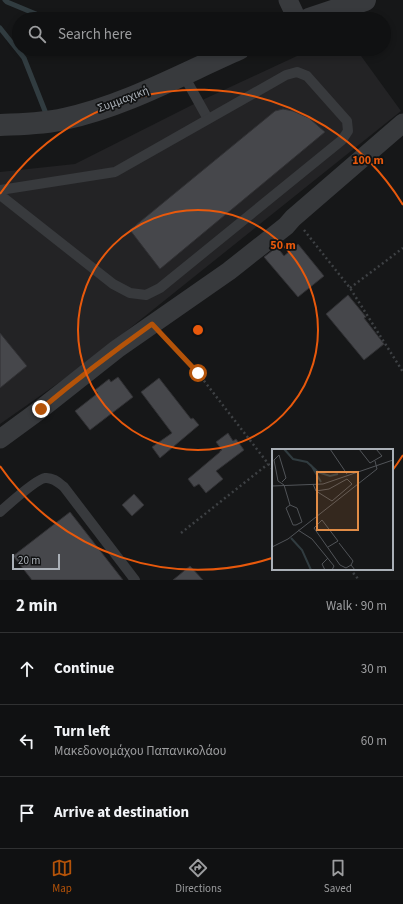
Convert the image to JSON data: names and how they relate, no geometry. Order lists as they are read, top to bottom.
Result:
{
  "streets": {
    "street": ["Συμμαχική"]
  },
  "scale_bar": "20 m",
  "page": {
    "search": "Search here",
    "scale": "20 m",
    "heading": ["2 min", "Walk · 90 m"],
    "list": [
      ["Continue", "30 m"],
      ["Turn left", "Μακεδονομάχου Παπανικολάου", "60 m"],
      "Arrive at destination"
    ],
    "nav": ["Map", "Directions", "Saved"]
  },
  "rings": ["100 m", "50 m"]
}
